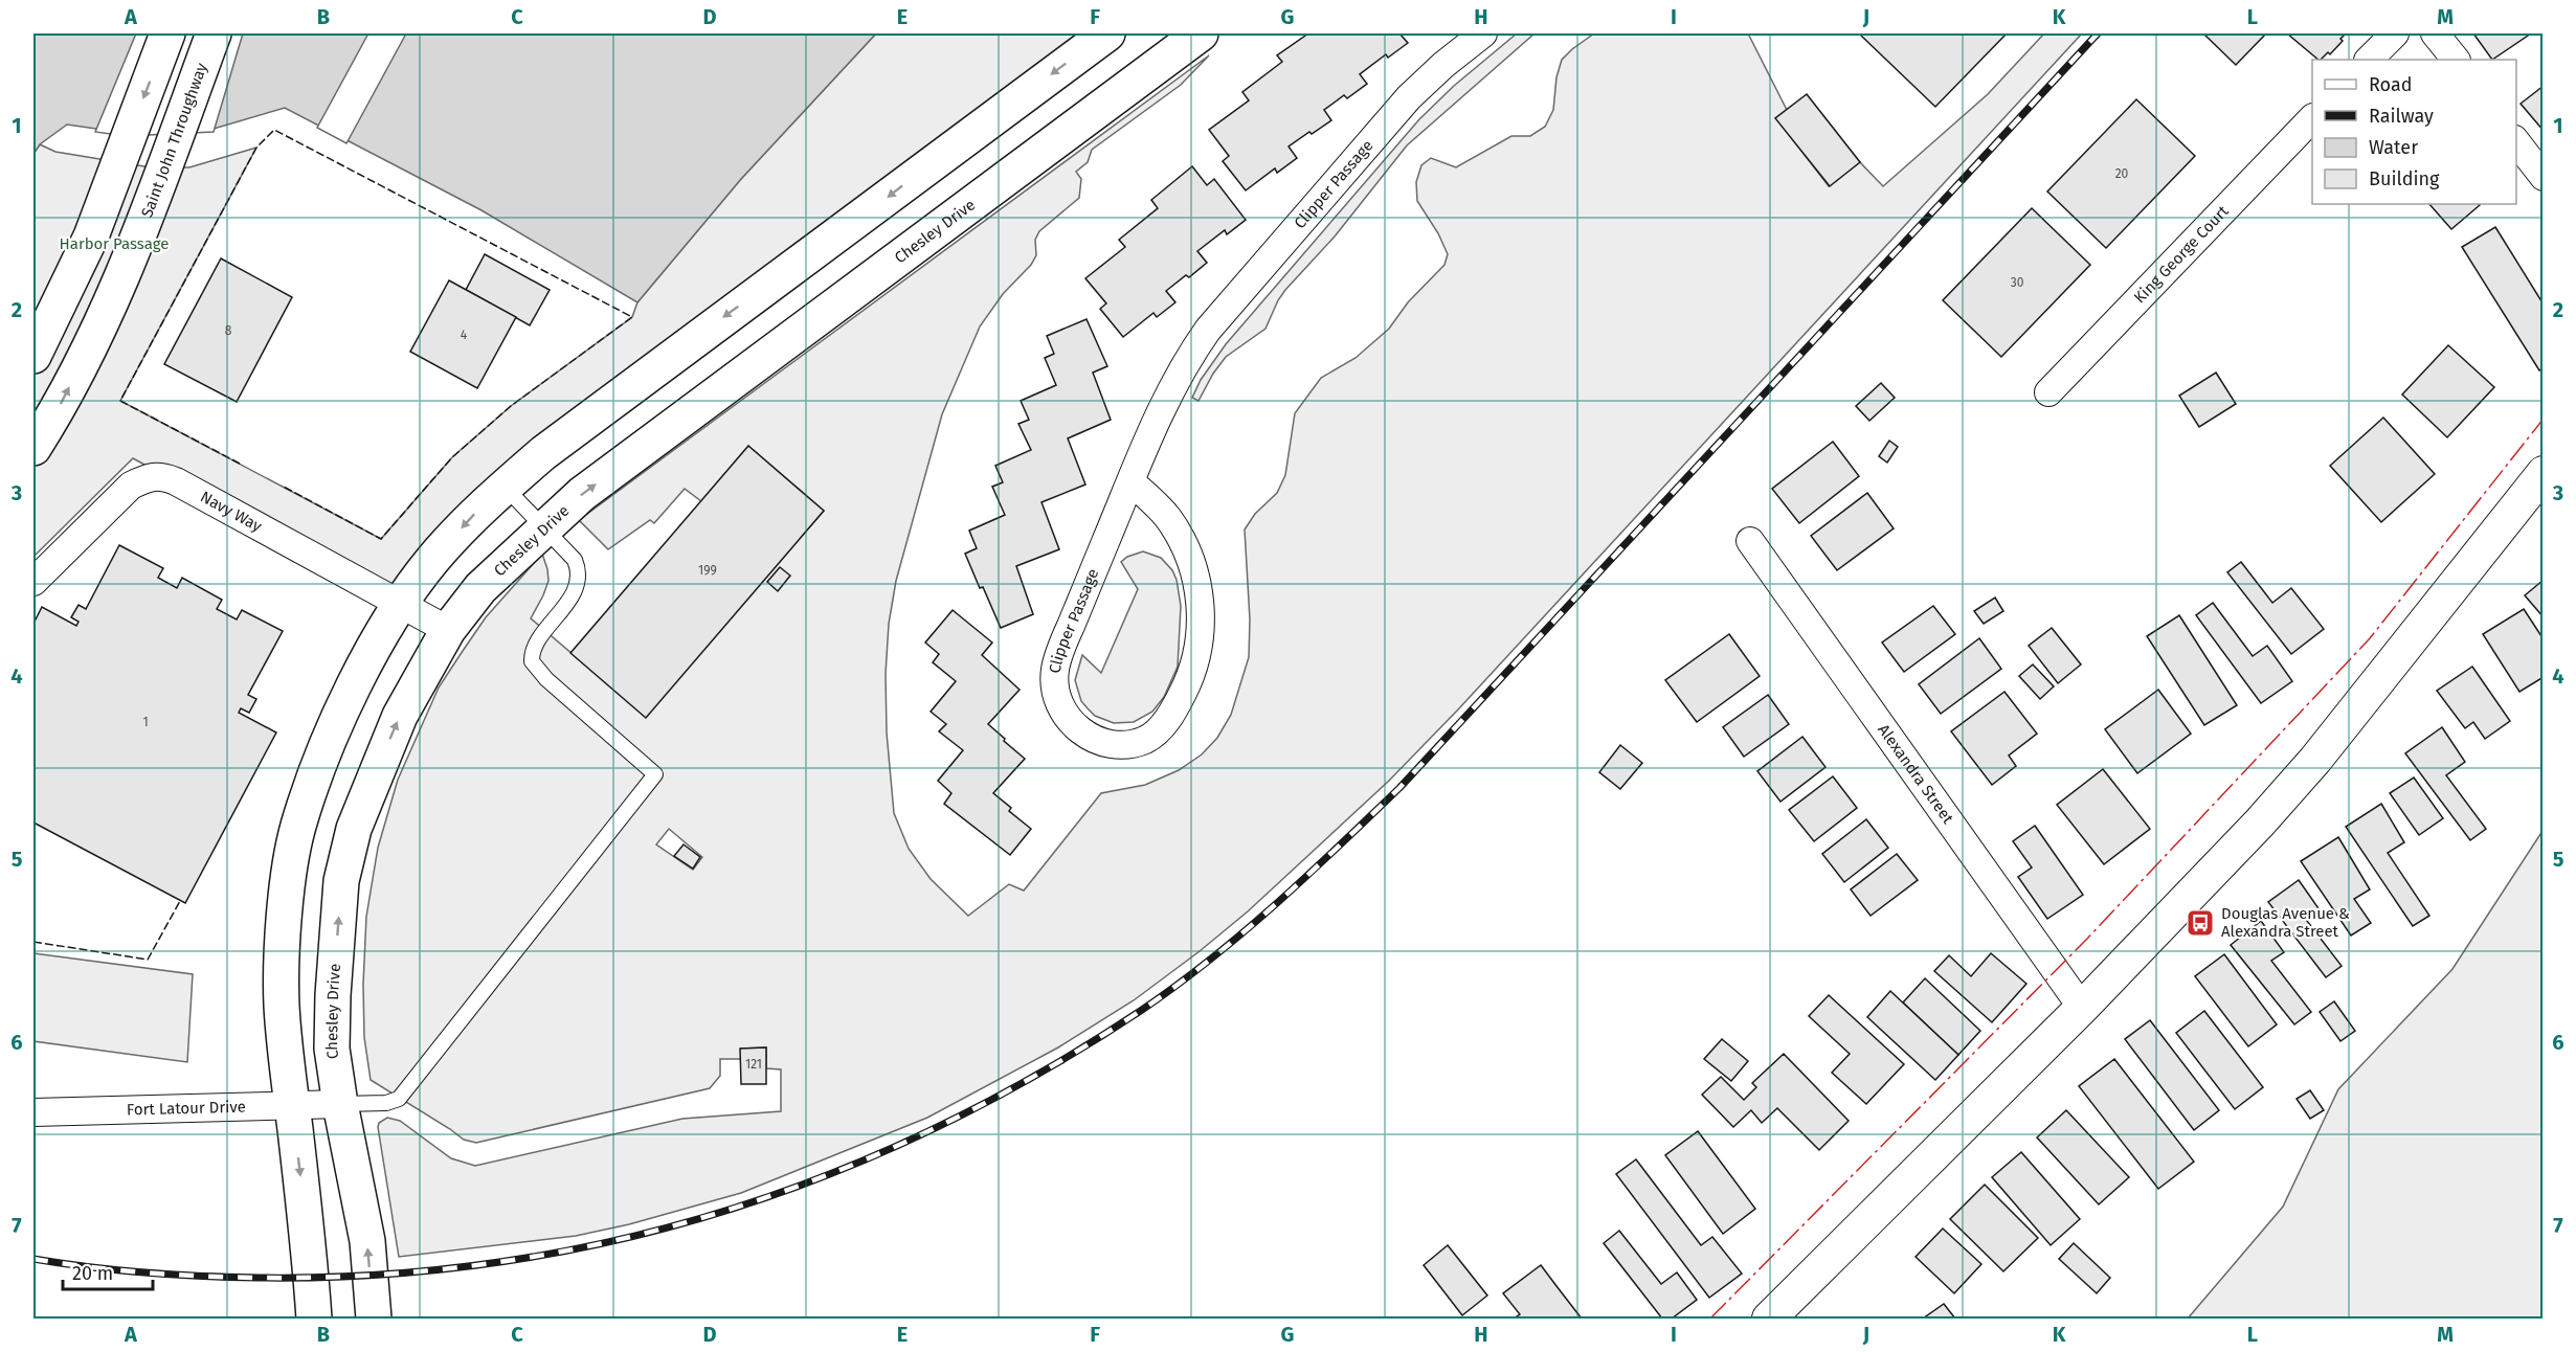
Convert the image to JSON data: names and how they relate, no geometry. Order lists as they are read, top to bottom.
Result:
{
  "streets": {
    "main road": ["Saint John Throughway", "Chesley Drive"],
    "street": [
      "Clipper Passage",
      "King George Court",
      "Navy Way",
      "Alexandra Street",
      "Fort Latour Drive"
    ]
  },
  "crossings": [
    ["Chesley Drive", "Navy Way"],
    ["Chesley Drive", "Fort Latour Drive"]
  ],
  "parks": ["Harbor Passage"],
  "places": {
    "bus stop": ["Douglas Avenue & Alexandra Street"]
  },
  "house_numbers": [
    "20",
    "30",
    "8",
    "4",
    "199",
    "1",
    "121"
  ],
  "legend": [
    "Road",
    "Railway",
    "Water",
    "Building"
  ],
  "scale_bar": "20 m",
  "grid": {
    "columns": [
      "A",
      "B",
      "C",
      "D",
      "E",
      "F",
      "G",
      "H",
      "I",
      "J",
      "K",
      "L",
      "M"
    ],
    "rows": [
      "1",
      "2",
      "3",
      "4",
      "5",
      "6",
      "7"
    ]
  }
}
